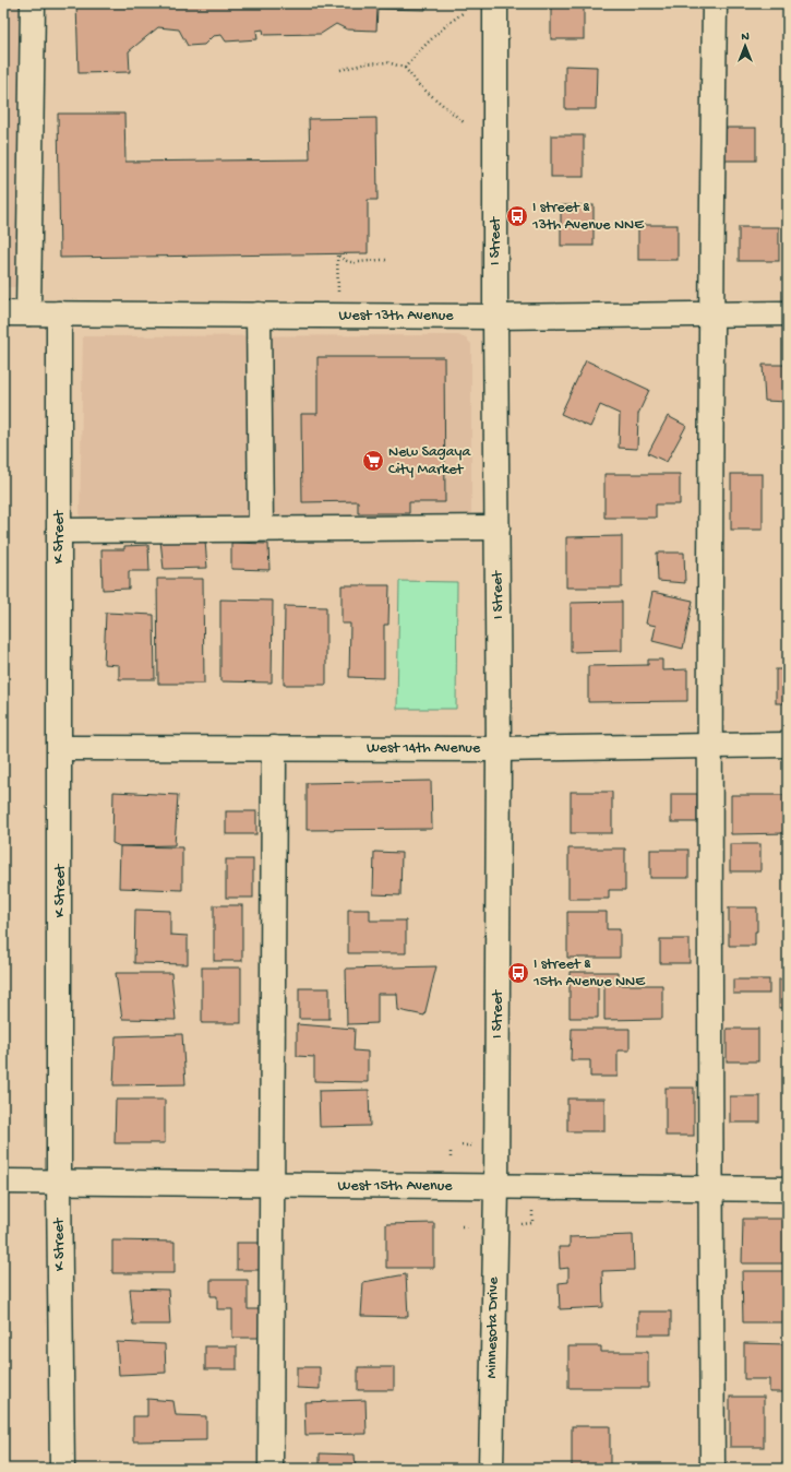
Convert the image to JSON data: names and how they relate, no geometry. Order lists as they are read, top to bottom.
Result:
{
  "streets": {
    "street": [
      "I Street",
      "West 13th Avenue",
      "K Street",
      "West 14th Avenue",
      "West 15th Avenue",
      "Minnesota Drive"
    ]
  },
  "crossings": [
    ["I Street", "West 13th Avenue"],
    ["I Street", "West 14th Avenue"],
    ["I Street", "West 15th Avenue"],
    ["I Street", "Minnesota Drive"],
    ["West 13th Avenue", "K Street"],
    ["K Street", "West 14th Avenue"],
    ["K Street", "West 15th Avenue"],
    ["West 15th Avenue", "Minnesota Drive"]
  ],
  "places": {
    "bus stop": ["I street & 13th Avenue NNE", "I street & 15th Avenue NNE"],
    "supermarket": ["New Sagaya City Market"]
  },
  "north": "top"
}
